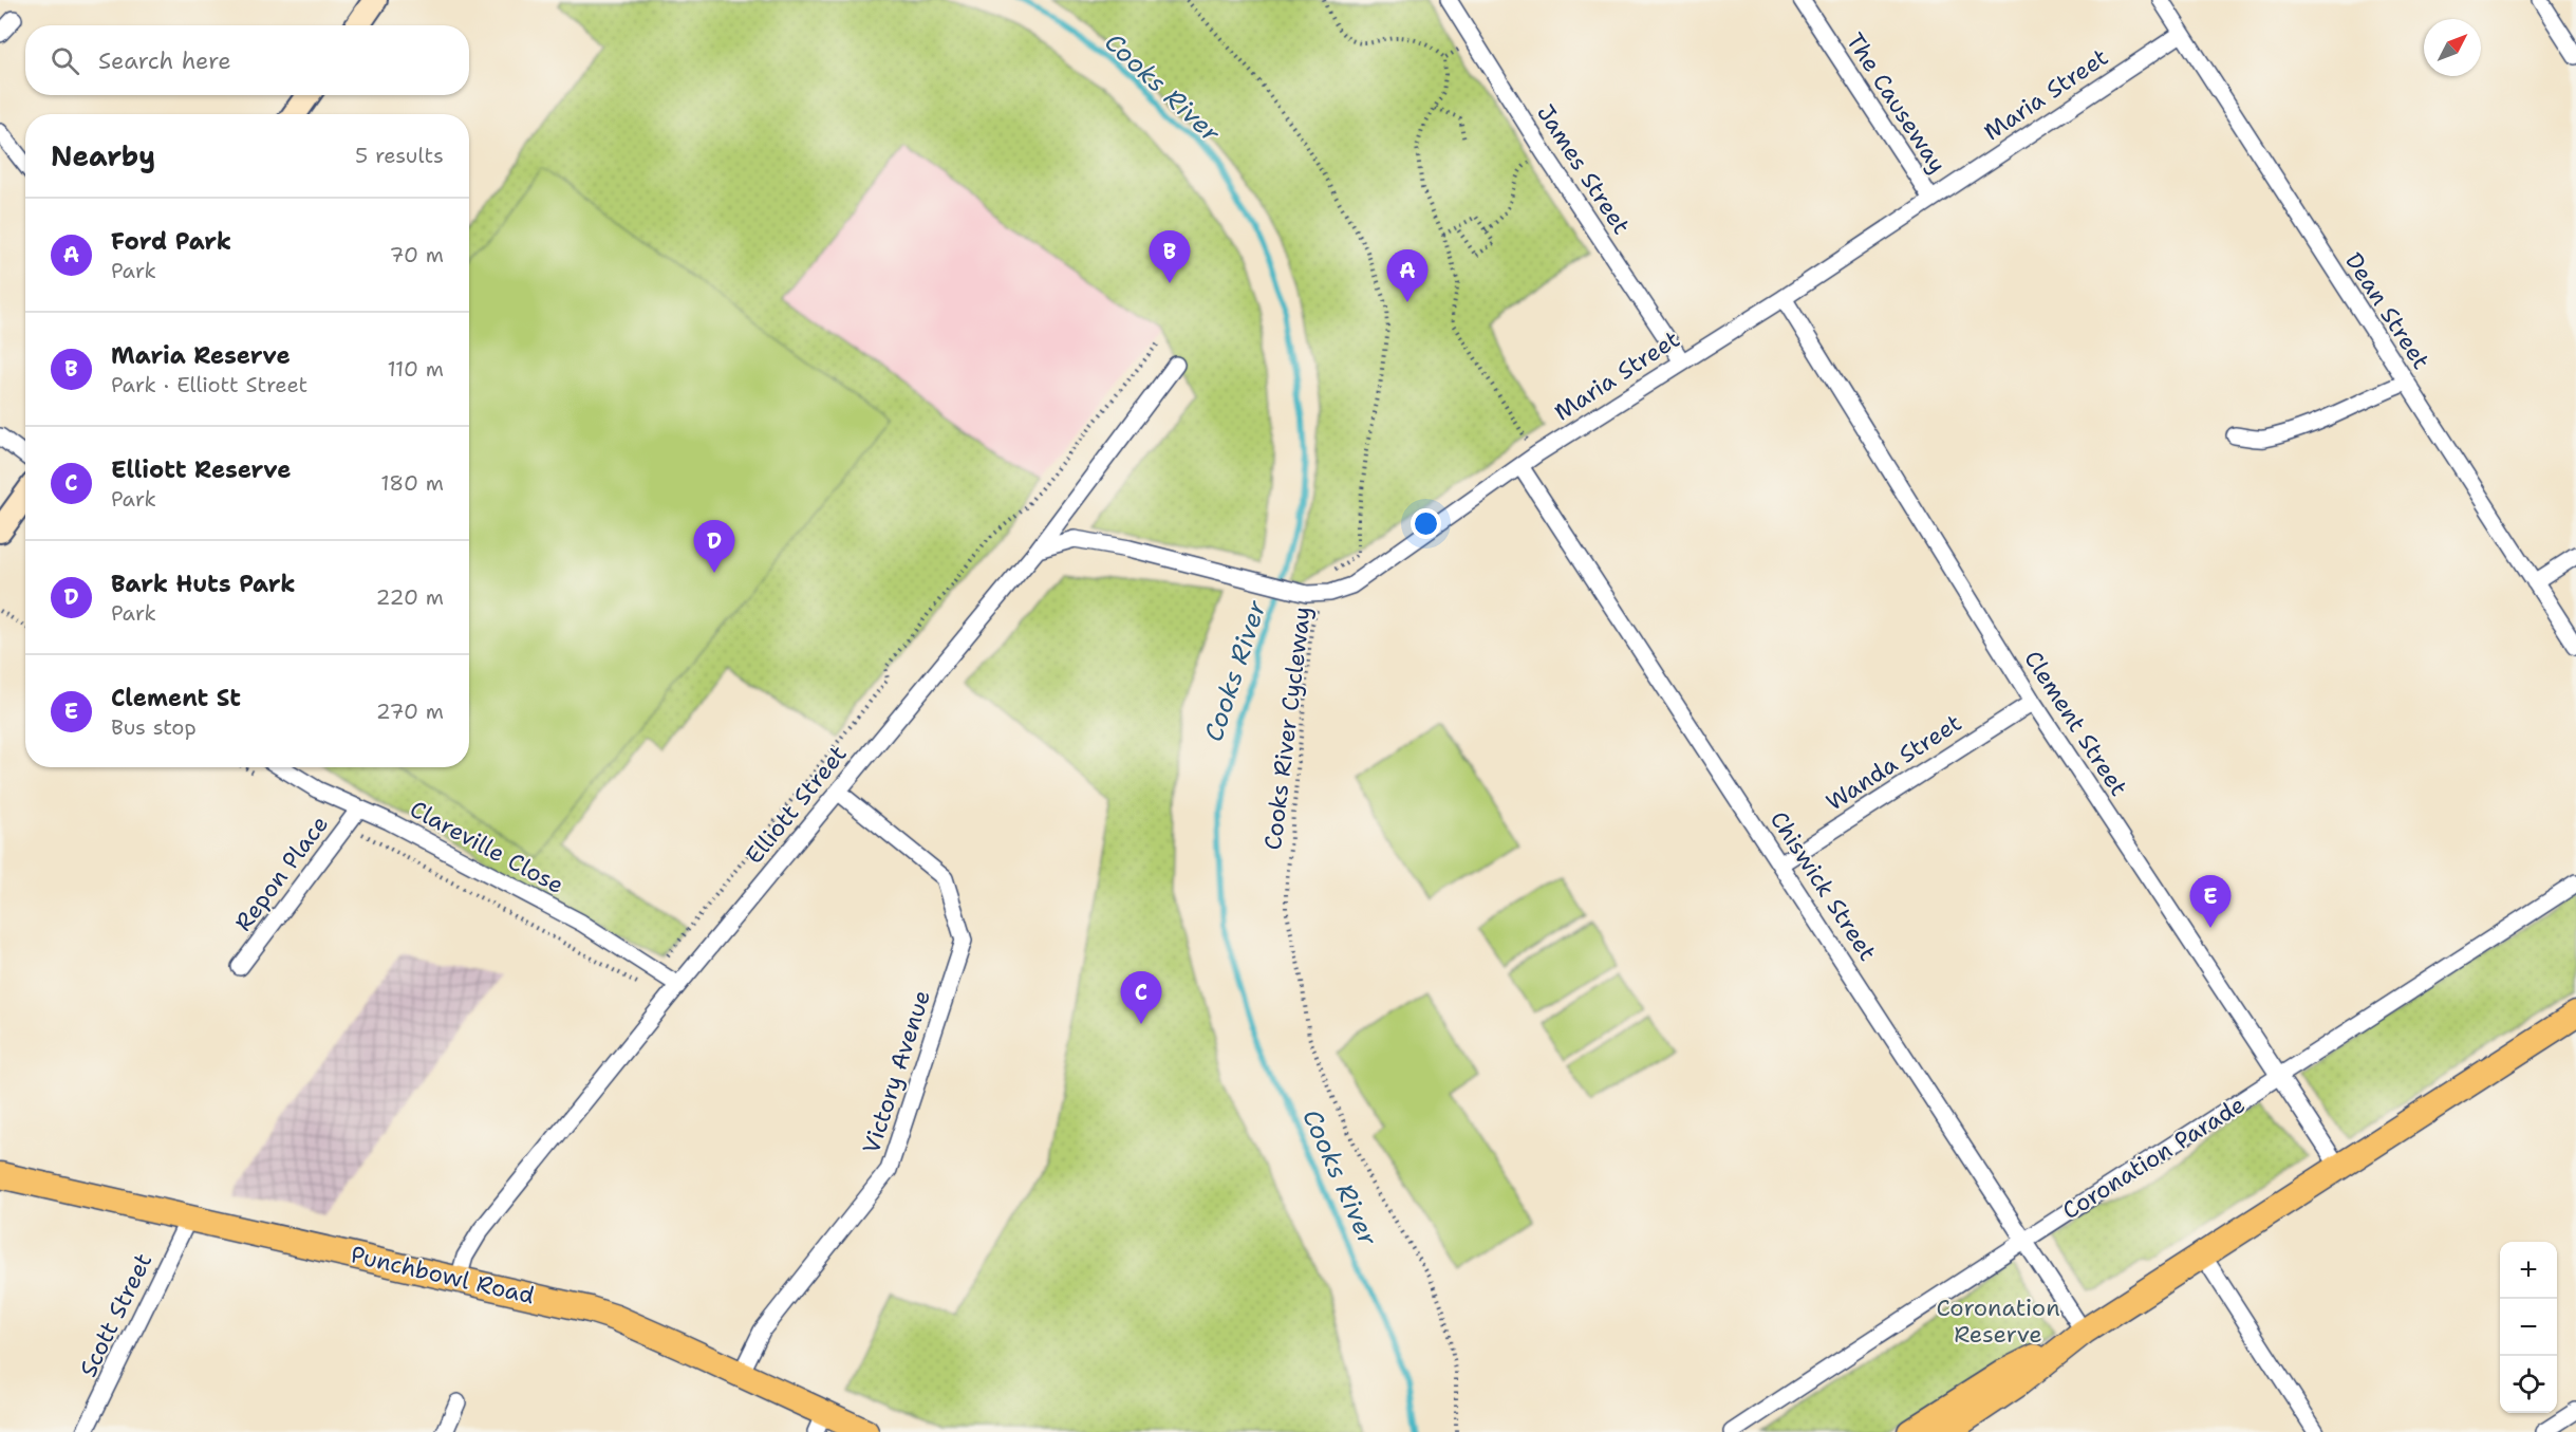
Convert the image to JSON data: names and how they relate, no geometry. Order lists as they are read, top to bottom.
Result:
{
  "streets": {
    "main road": ["Punchbowl Road"],
    "street": [
      "Maria Street",
      "The Causeway",
      "James Street",
      "Dean Street",
      "Clement Street",
      "Wanda Street",
      "Elliott Street",
      "Clareville Close",
      "Repon Place",
      "Chiswick Street",
      "Victory Avenue",
      "Coronation Parade",
      "Scott Street"
    ],
    "path": ["Cooks River Cycleway"]
  },
  "crossings": [
    ["Maria Street", "The Causeway"],
    ["Maria Street", "James Street"],
    ["Maria Street", "Dean Street"],
    ["Maria Street", "Clement Street"],
    ["Maria Street", "Cooks River Cycleway"],
    ["Maria Street", "Chiswick Street"],
    ["Clement Street", "Wanda Street"],
    ["Clement Street", "Coronation Parade"],
    ["Wanda Street", "Chiswick Street"],
    ["Elliott Street", "Clareville Close"],
    ["Elliott Street", "Victory Avenue"],
    ["Elliott Street", "Punchbowl Road"],
    ["Clareville Close", "Repon Place"],
    ["Chiswick Street", "Coronation Parade"],
    ["Victory Avenue", "Punchbowl Road"],
    ["Punchbowl Road", "Scott Street"]
  ],
  "water": ["Cooks River"],
  "parks": ["Coronation Reserve"],
  "north": "top right",
  "page": {
    "search": "Search here",
    "heading": ["Nearby", "5 results"],
    "list": [
      {
        "mark": "A",
        "name": "Ford Park",
        "note": "Park",
        "value": "70 m"
      },
      {
        "mark": "B",
        "name": "Maria Reserve",
        "note": "Park · Elliott Street",
        "value": "110 m"
      },
      {
        "mark": "C",
        "name": "Elliott Reserve",
        "note": "Park",
        "value": "180 m"
      },
      {
        "mark": "D",
        "name": "Bark Huts Park",
        "note": "Park",
        "value": "220 m"
      },
      {
        "mark": "E",
        "name": "Clement St",
        "note": "Bus stop",
        "value": "270 m"
      }
    ],
    "pins": [
      "B",
      "A",
      "D",
      "E",
      "C"
    ],
    "map_buttons": ["+", "−"]
  }
}
